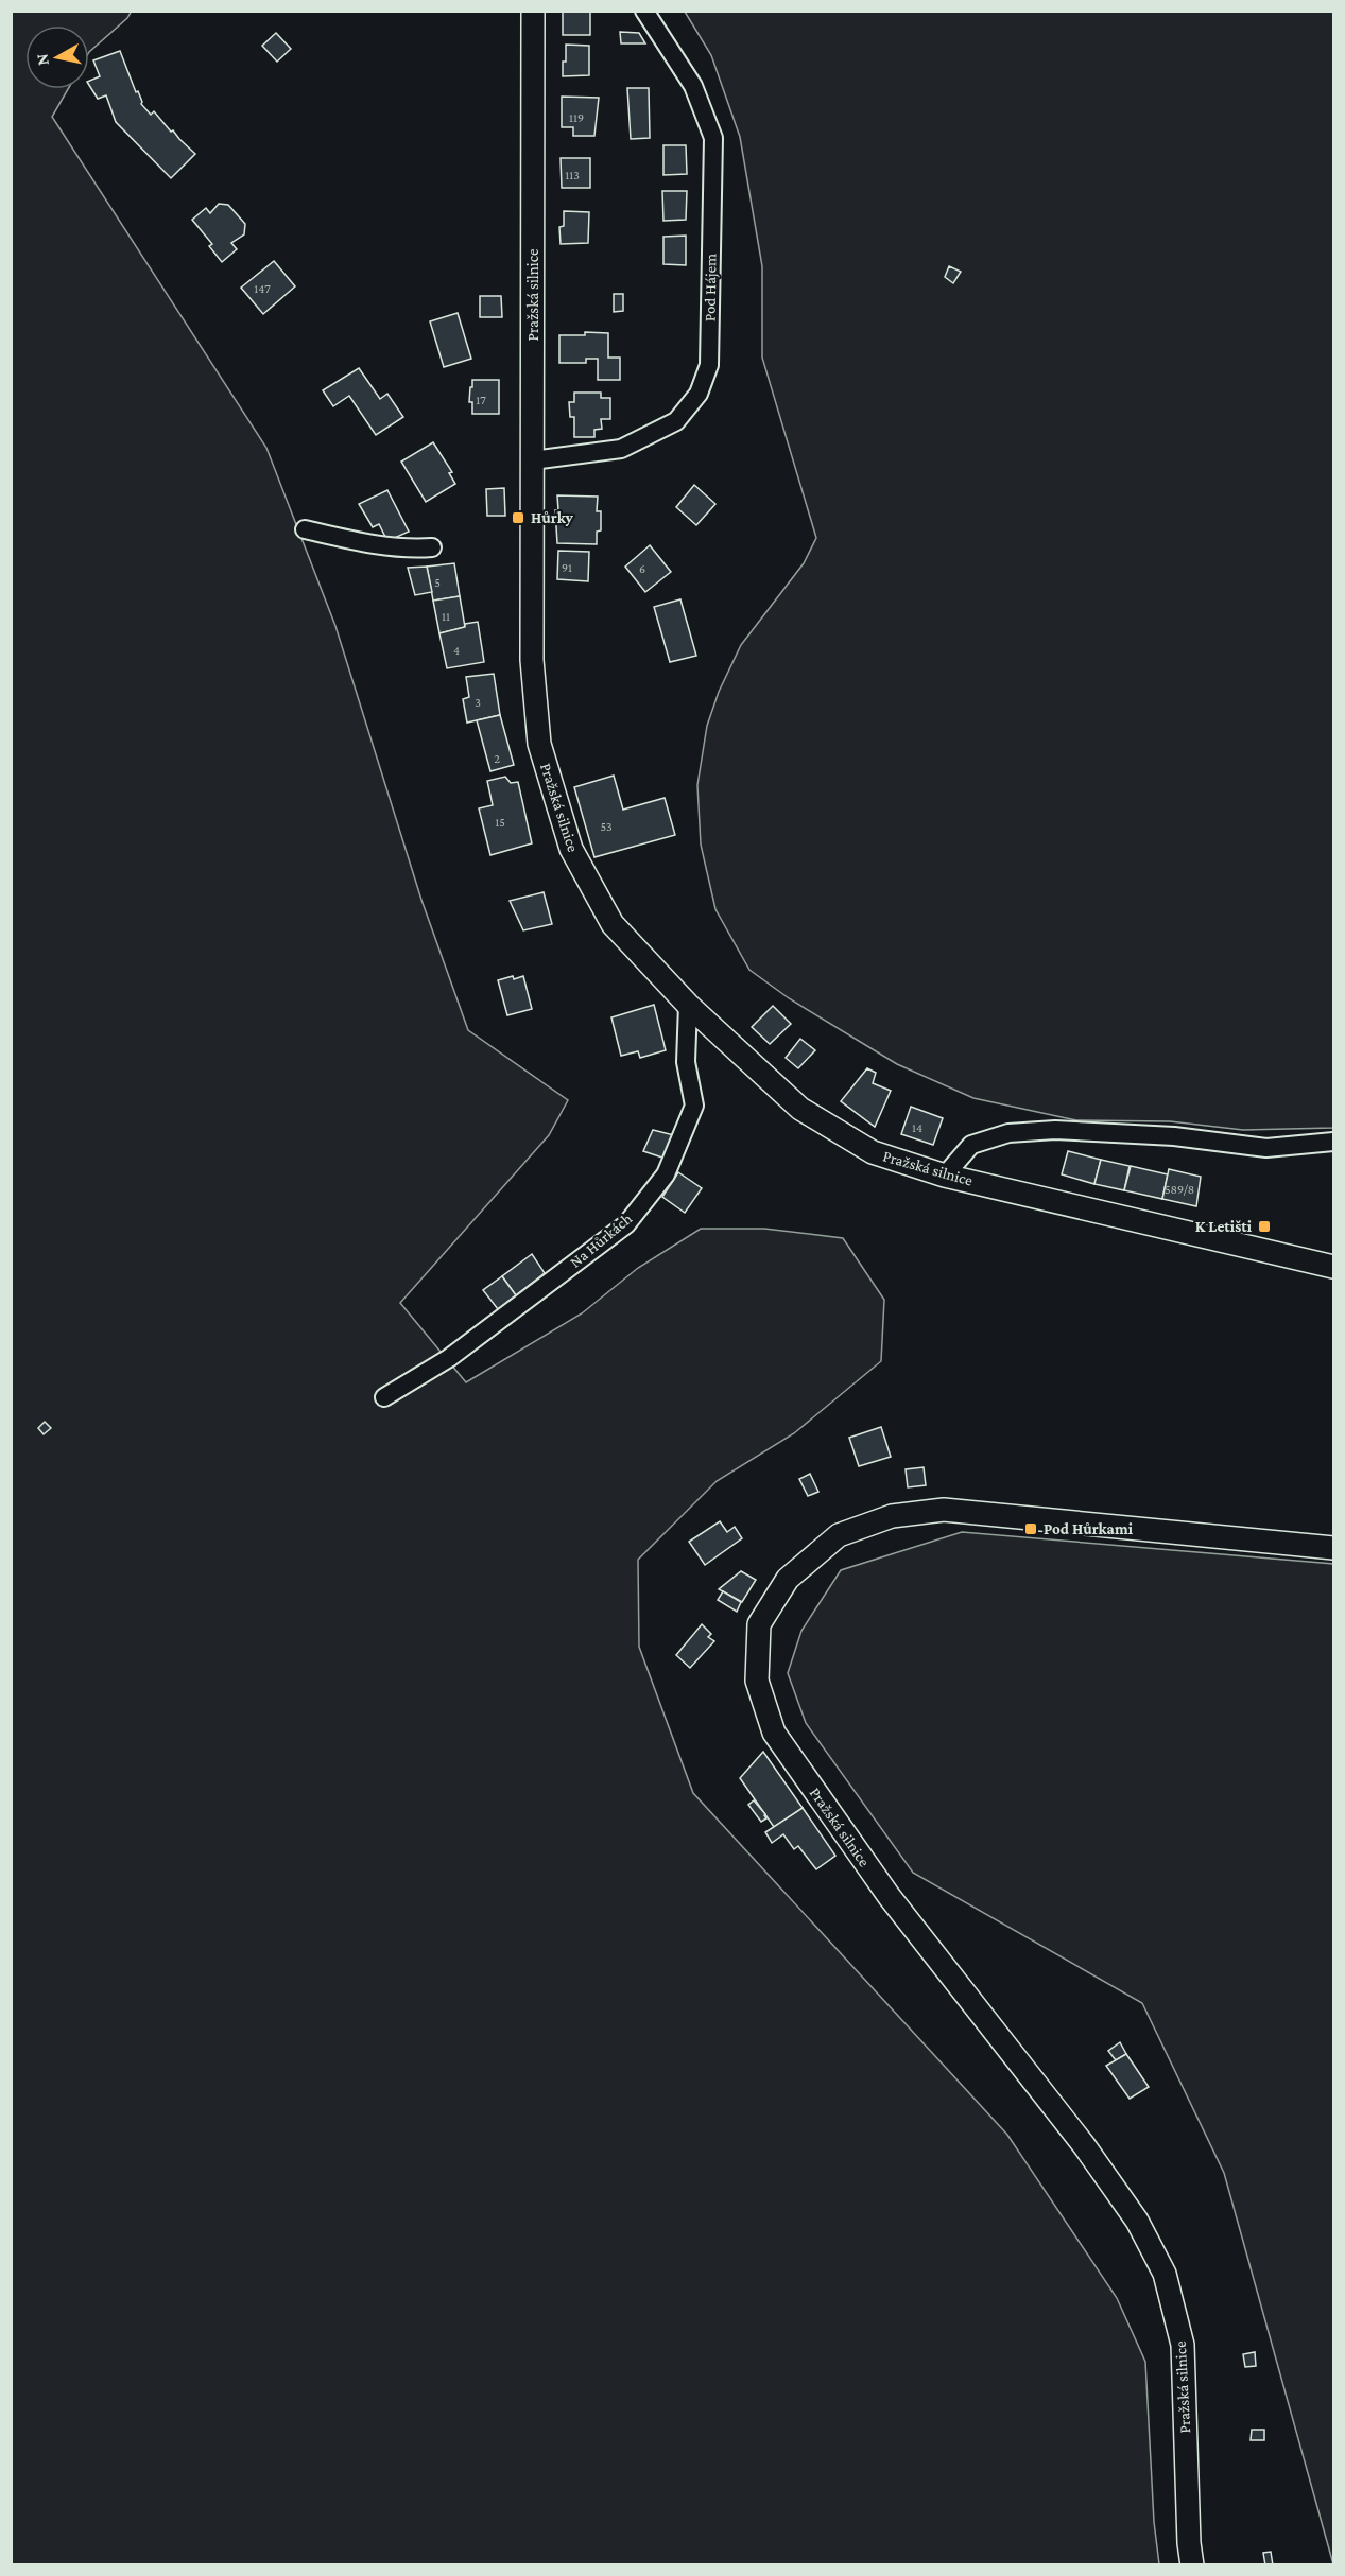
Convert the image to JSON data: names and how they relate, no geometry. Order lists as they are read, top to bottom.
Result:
{
  "streets": {
    "street": ["Pod Hájem", "Pražská silnice", "Na Hůrkách"]
  },
  "crossings": [
    ["Pod Hájem", "Pražská silnice"],
    ["Pražská silnice", "Na Hůrkách"]
  ],
  "places": {
    "transit": ["Hůrky", "K Letišti", "Pod Hůrkami"]
  },
  "house_numbers": [
    "119",
    "113",
    "147",
    "17",
    "91",
    "6",
    "5",
    "11",
    "4",
    "3",
    "2",
    "15",
    "53",
    "14",
    "589/8"
  ],
  "north": "left"
}
